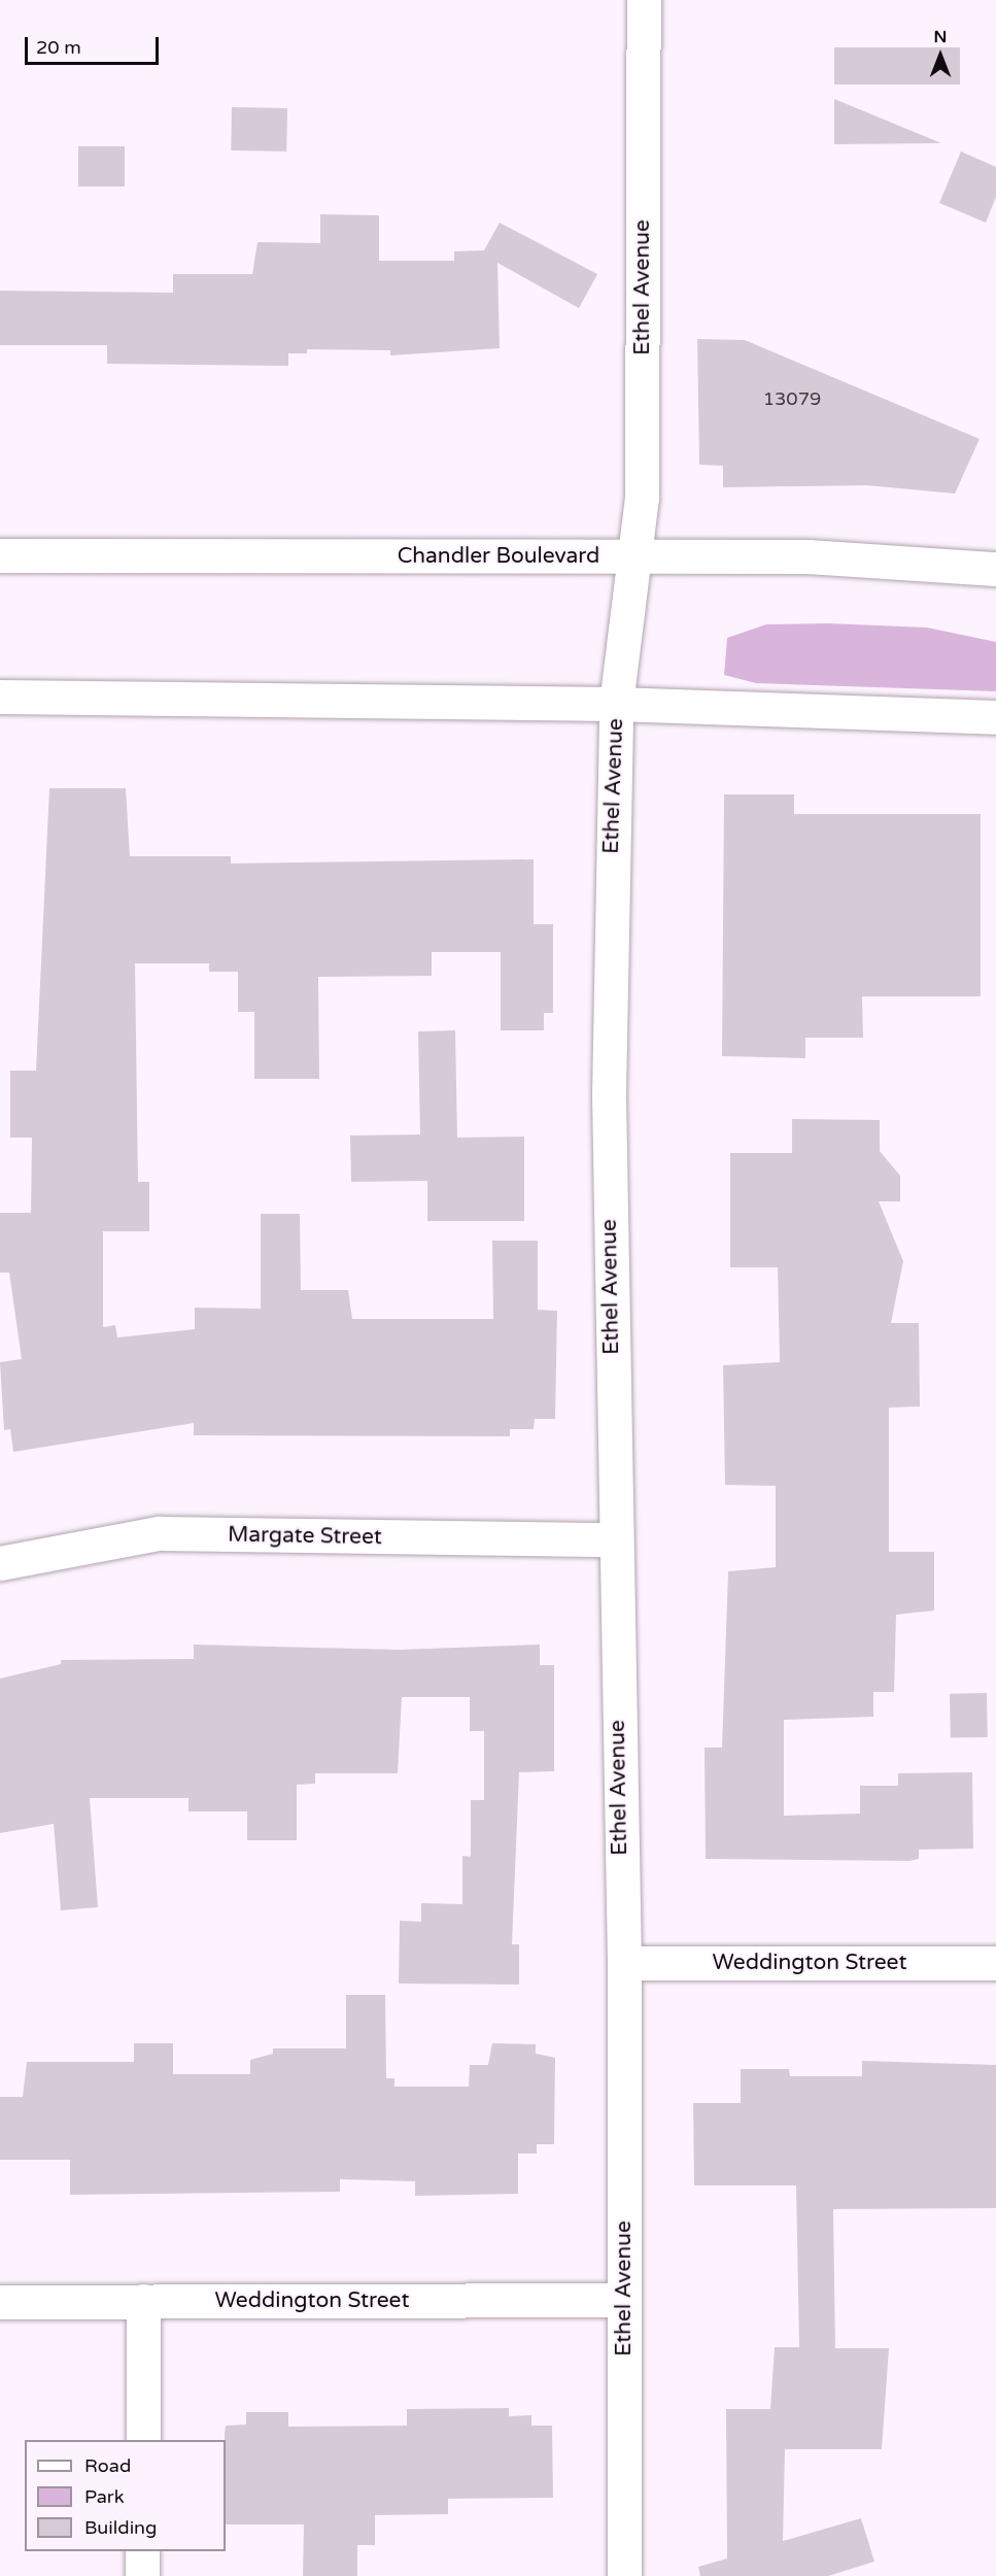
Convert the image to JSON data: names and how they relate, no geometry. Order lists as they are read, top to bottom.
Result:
{
  "streets": {
    "street": [
      "Ethel Avenue",
      "Chandler Boulevard",
      "Margate Street",
      "Weddington Street"
    ]
  },
  "crossings": [
    ["Ethel Avenue", "Chandler Boulevard"],
    ["Ethel Avenue", "Margate Street"],
    ["Ethel Avenue", "Weddington Street"]
  ],
  "house_numbers": ["13079"],
  "legend": ["Road", "Park", "Building"],
  "scale_bar": "20 m",
  "north": "top"
}
